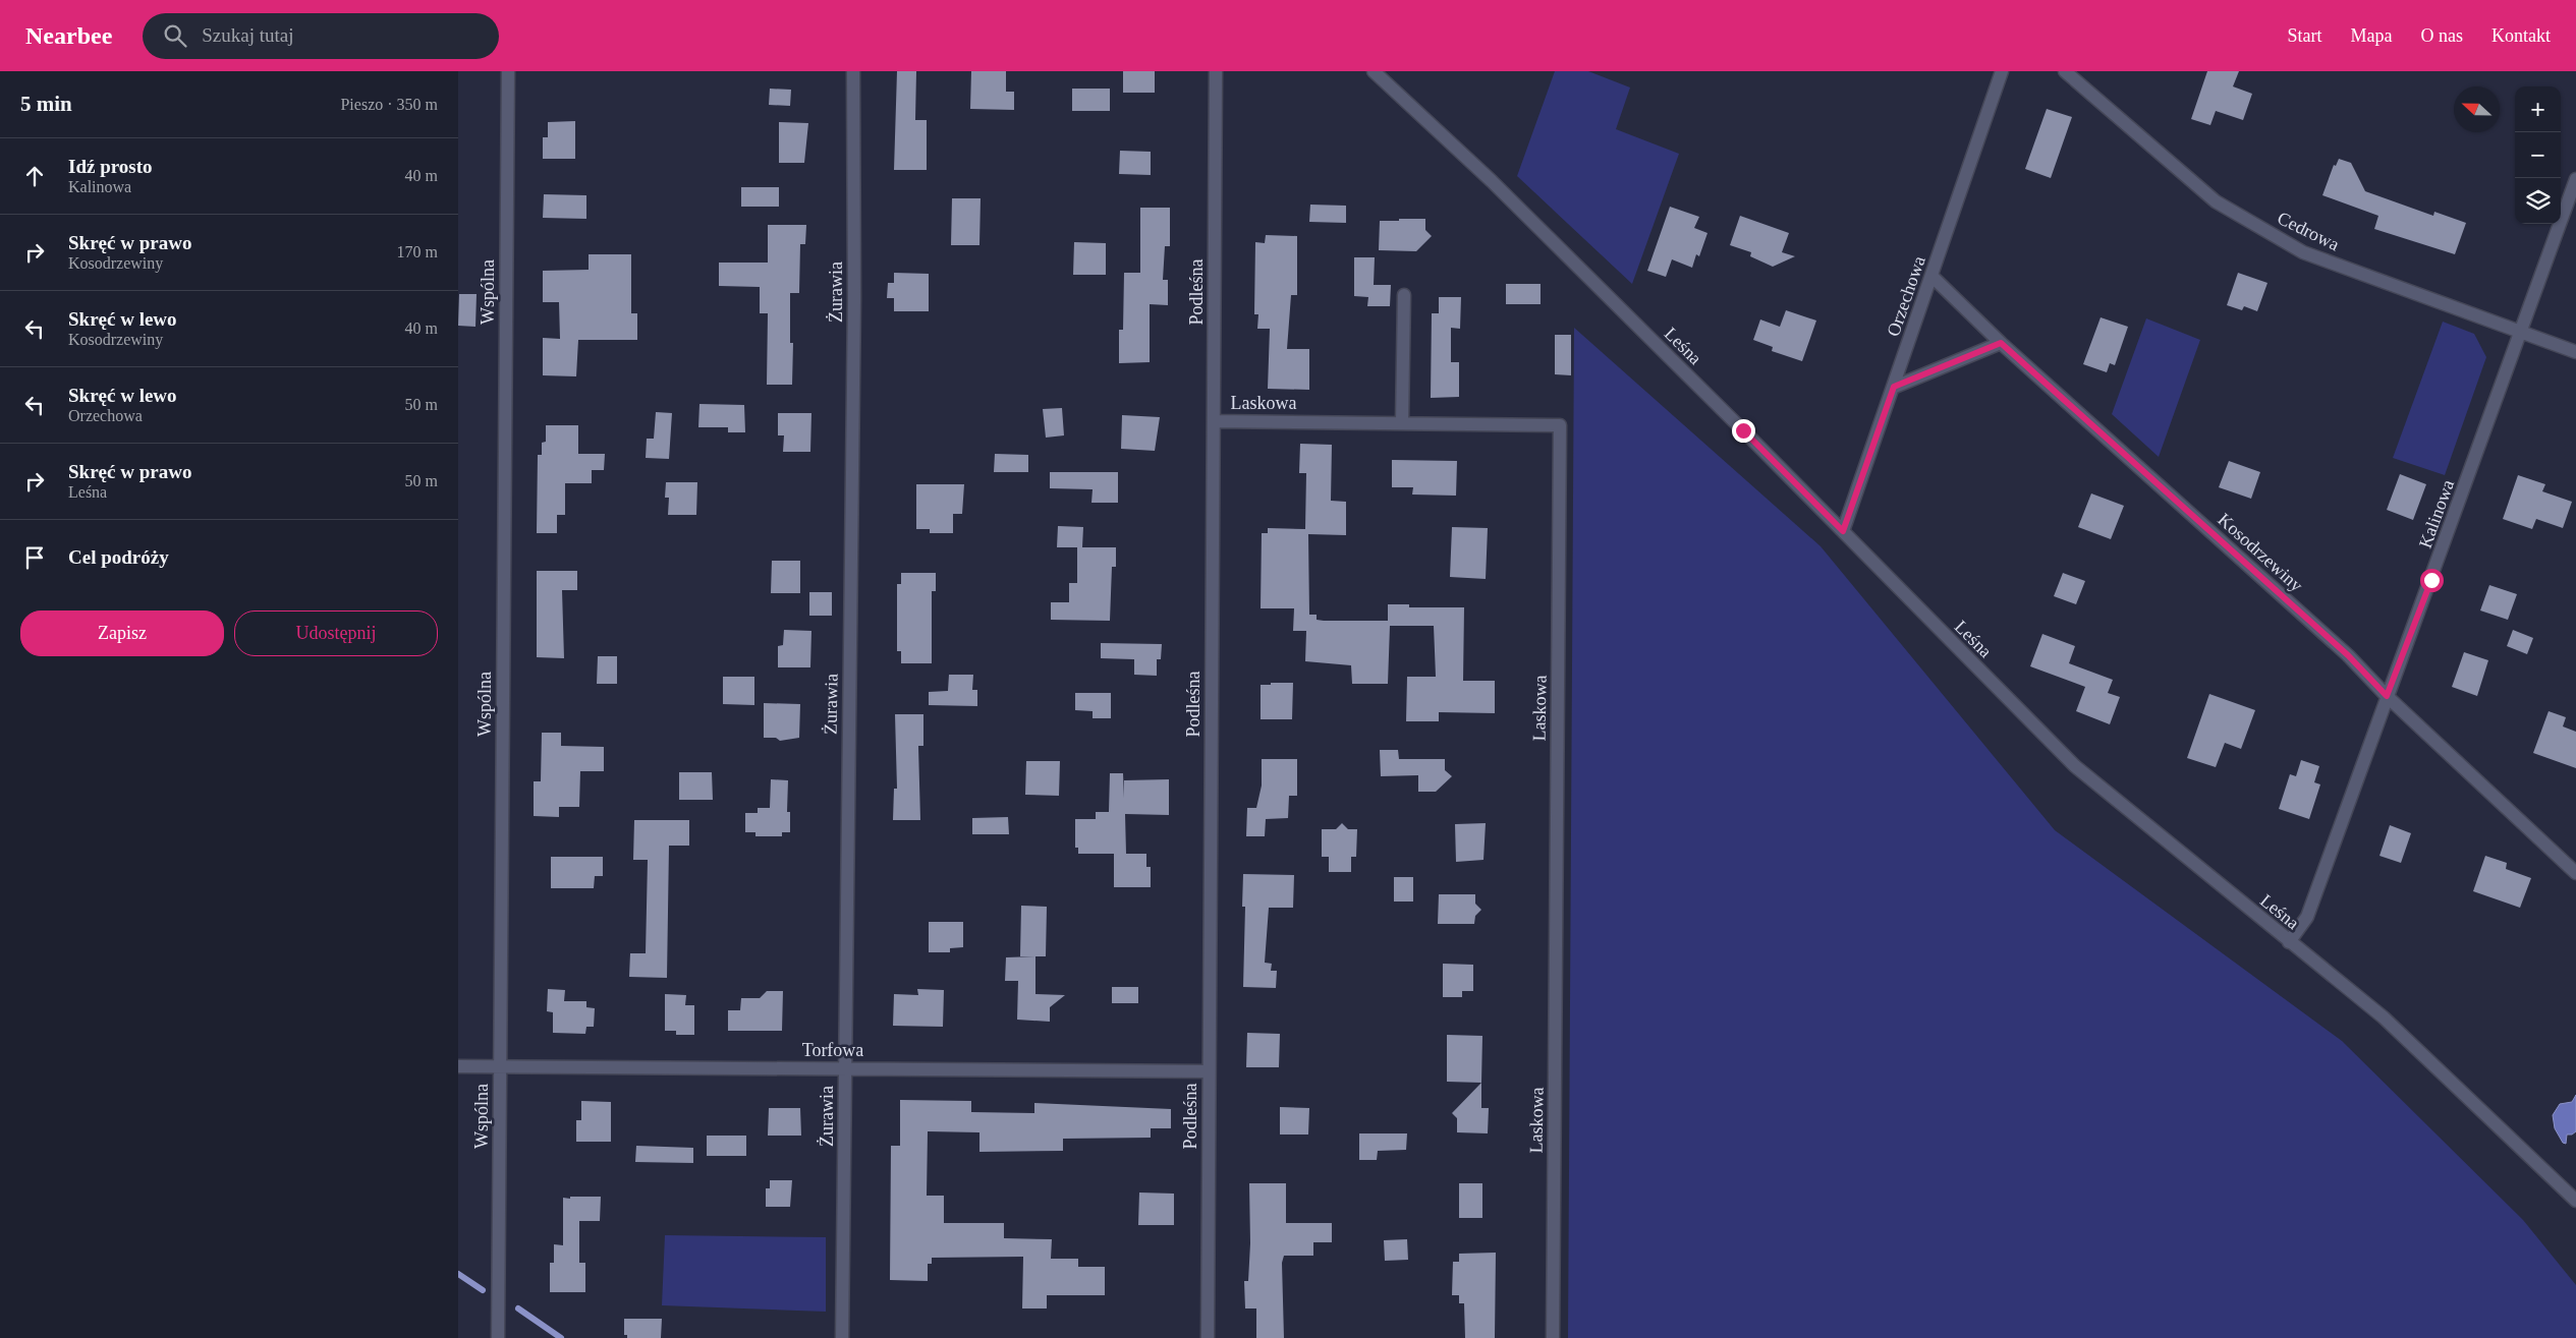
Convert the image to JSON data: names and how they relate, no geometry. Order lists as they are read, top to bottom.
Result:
{
  "streets": {
    "street": [
      "Cedrowa",
      "Wspólna",
      "Żurawia",
      "Podleśna",
      "Orzechowa",
      "Leśna",
      "Laskowa",
      "Kalinowa",
      "Kosodrzewiny",
      "Torfowa"
    ]
  },
  "crossings": [
    ["Cedrowa", "Kalinowa"],
    ["Wspólna", "Torfowa"],
    ["Żurawia", "Torfowa"],
    ["Podleśna", "Laskowa"],
    ["Podleśna", "Torfowa"],
    ["Orzechowa", "Leśna"],
    ["Orzechowa", "Kosodrzewiny"],
    ["Leśna", "Kalinowa"],
    ["Kalinowa", "Kosodrzewiny"]
  ],
  "north": "left",
  "page": {
    "header": "Nearbee",
    "search": "Szukaj tutaj",
    "nav": [
      "Start",
      "Mapa",
      "O nas",
      "Kontakt"
    ],
    "heading": ["5 min", "Pieszo · 350 m"],
    "map_buttons": ["+", "−"],
    "list": [
      ["Idź prosto", "Kalinowa", "40 m"],
      ["Skręć w prawo", "Kosodrzewiny", "170 m"],
      ["Skręć w lewo", "Kosodrzewiny", "40 m"],
      ["Skręć w lewo", "Orzechowa", "50 m"],
      ["Skręć w prawo", "Leśna", "50 m"],
      "Cel podróży"
    ],
    "buttons": ["Zapisz", "Udostępnij"]
  }
}
